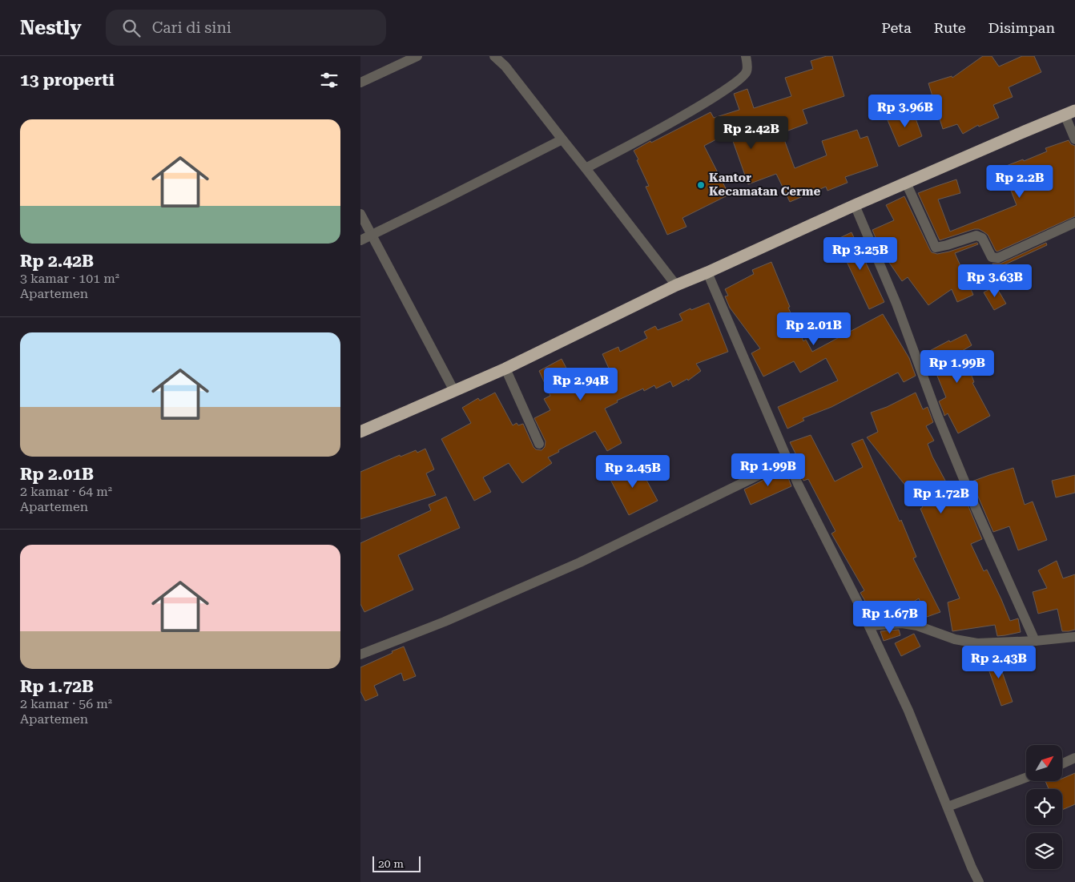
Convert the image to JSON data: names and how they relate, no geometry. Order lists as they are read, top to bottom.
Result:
{
  "places": ["Kantor Kecamatan Cerme"],
  "scale_bar": "20 m",
  "north": "top right",
  "page": {
    "header": "Nestly",
    "search": "Cari di sini",
    "nav": ["Peta", "Rute", "Disimpan"],
    "heading": "13 properti",
    "price": [
      "Rp 3.96B",
      "Rp 2.42B",
      "Rp 2.2B",
      "Rp 3.25B",
      "Rp 3.63B",
      "Rp 2.01B",
      "Rp 1.99B",
      "Rp 2.94B",
      "Rp 1.99B",
      "Rp 2.45B",
      "Rp 1.72B",
      "Rp 1.67B",
      "Rp 2.43B"
    ],
    "list": [
      {
        "name": "Rp 2.42B",
        "note": "3 kamar · 101 m² · Apartemen"
      },
      {
        "name": "Rp 2.01B",
        "note": "2 kamar · 64 m² · Apartemen"
      },
      {
        "name": "Rp 1.72B",
        "note": "2 kamar · 56 m² · Apartemen"
      }
    ],
    "scale": "20 m"
  }
}
